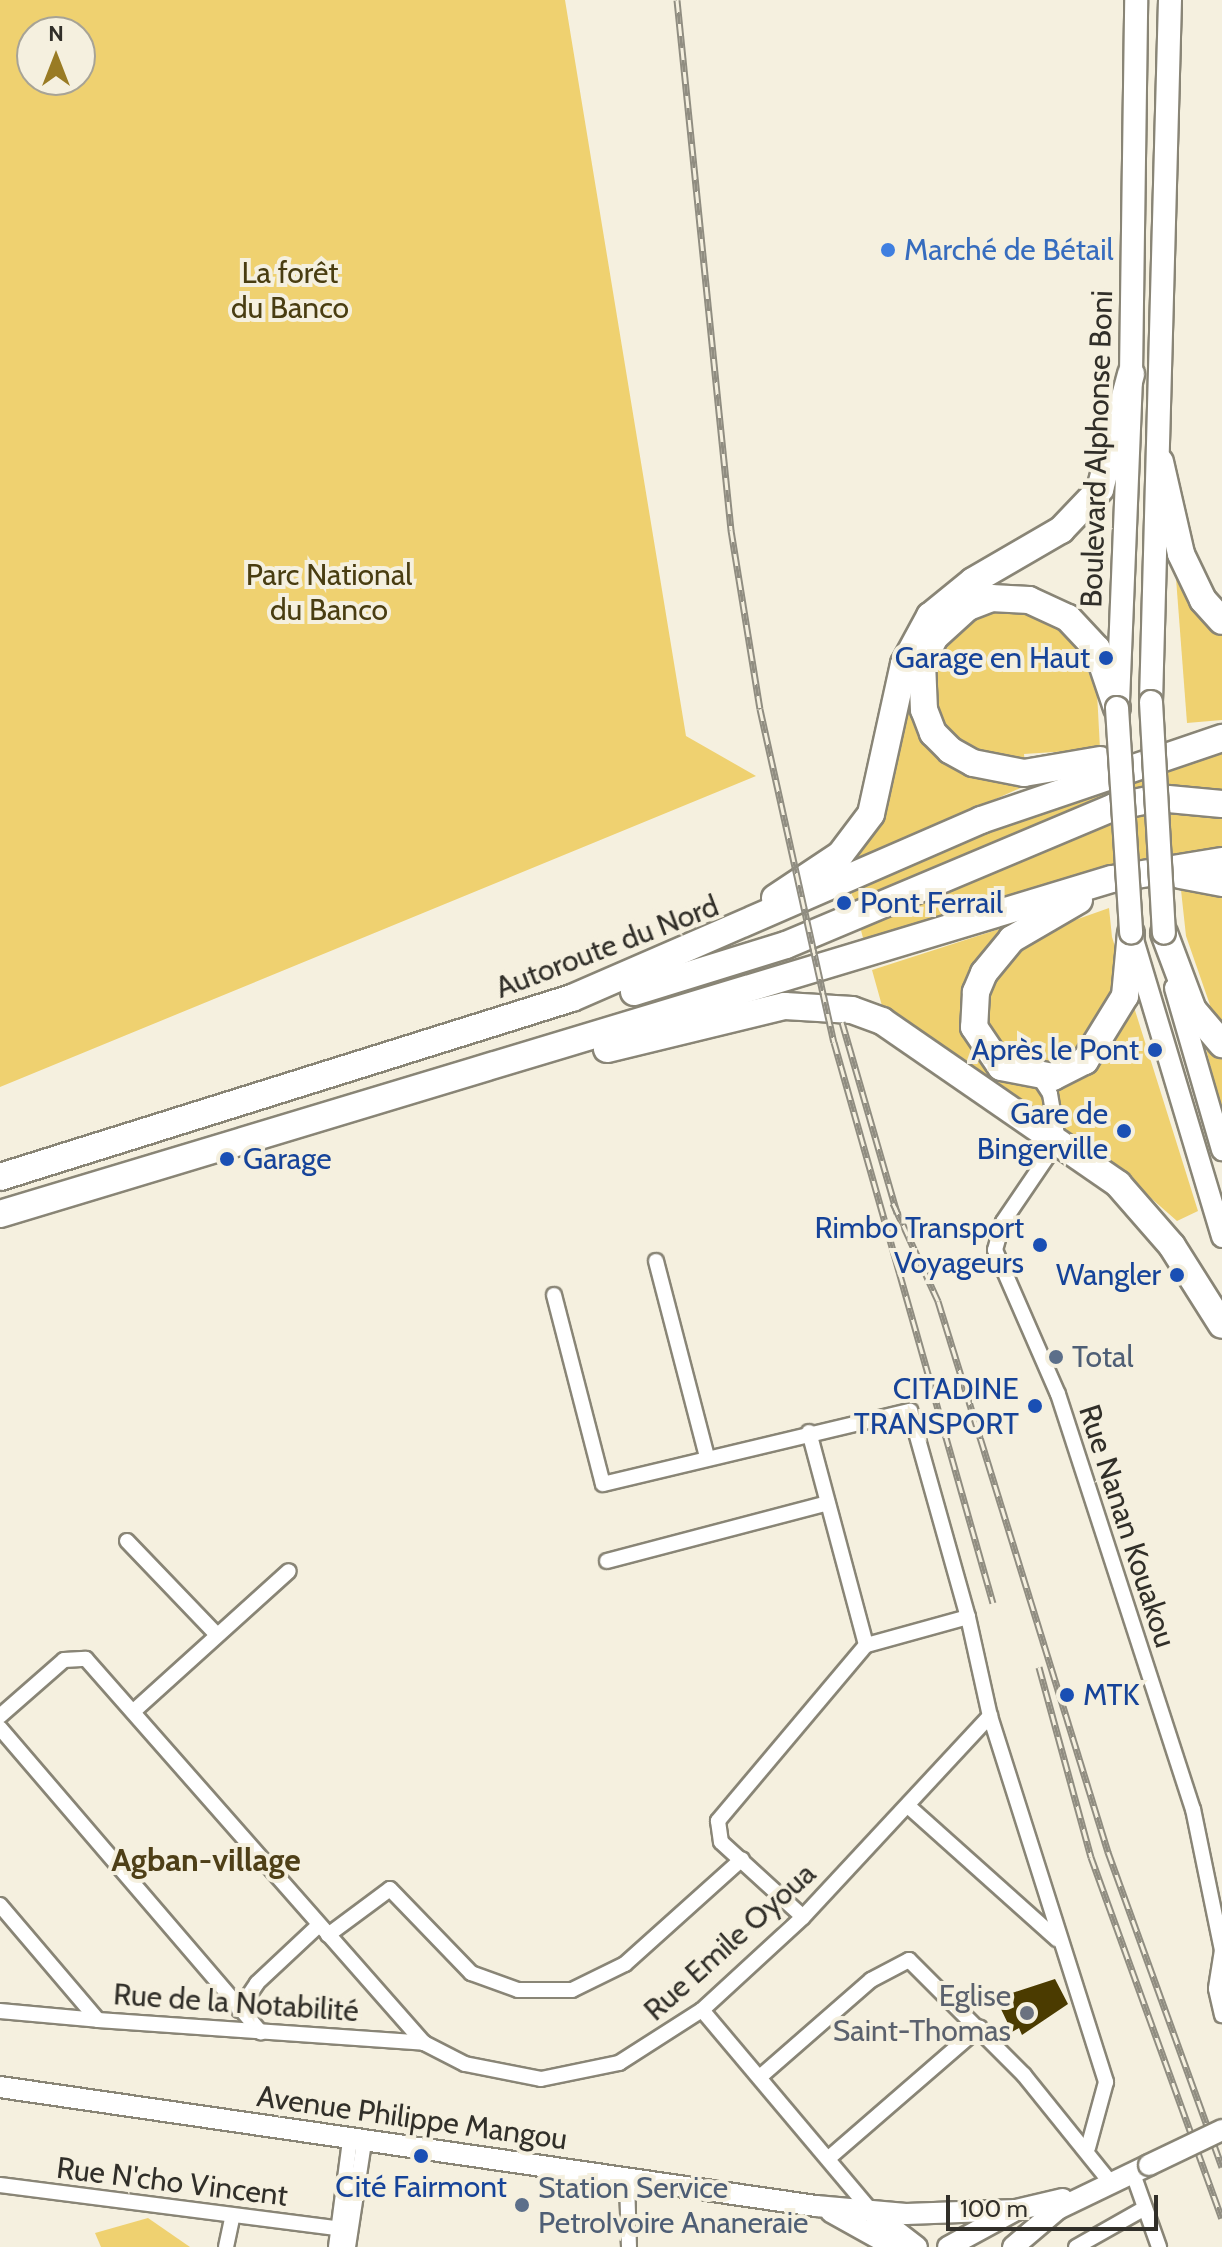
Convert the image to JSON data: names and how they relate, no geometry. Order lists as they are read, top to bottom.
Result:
{
  "streets": {
    "highway": ["Autoroute du Nord"],
    "main road": ["Boulevard Alphonse Boni", "Avenue Philippe Mangou"],
    "street": [
      "Rue Nanan Kouakou",
      "Rue Emile Oyoua",
      "Rue de la Notabilité",
      "Rue N'cho Vincent"
    ]
  },
  "crossings": [
    ["Rue Emile Oyoua", "Rue de la Notabilité"]
  ],
  "districts": ["Agban-village"],
  "parks": ["La forêt du Banco", "Parc National du Banco"],
  "places": [
    "Marché de Bétail",
    "Garage en Haut",
    "Pont Ferrail",
    "Après le Pont",
    "Gare de Bingerville",
    "Garage",
    "Rimbo Transport Voyageurs",
    "Wangler",
    "Total",
    "CITADINE TRANSPORT",
    "MTK",
    "Eglise Saint-Thomas",
    "Cité Fairmont",
    "Station Service PetroIvoire Ananeraie"
  ],
  "scale_bar": "100 m",
  "north": "top"
}
